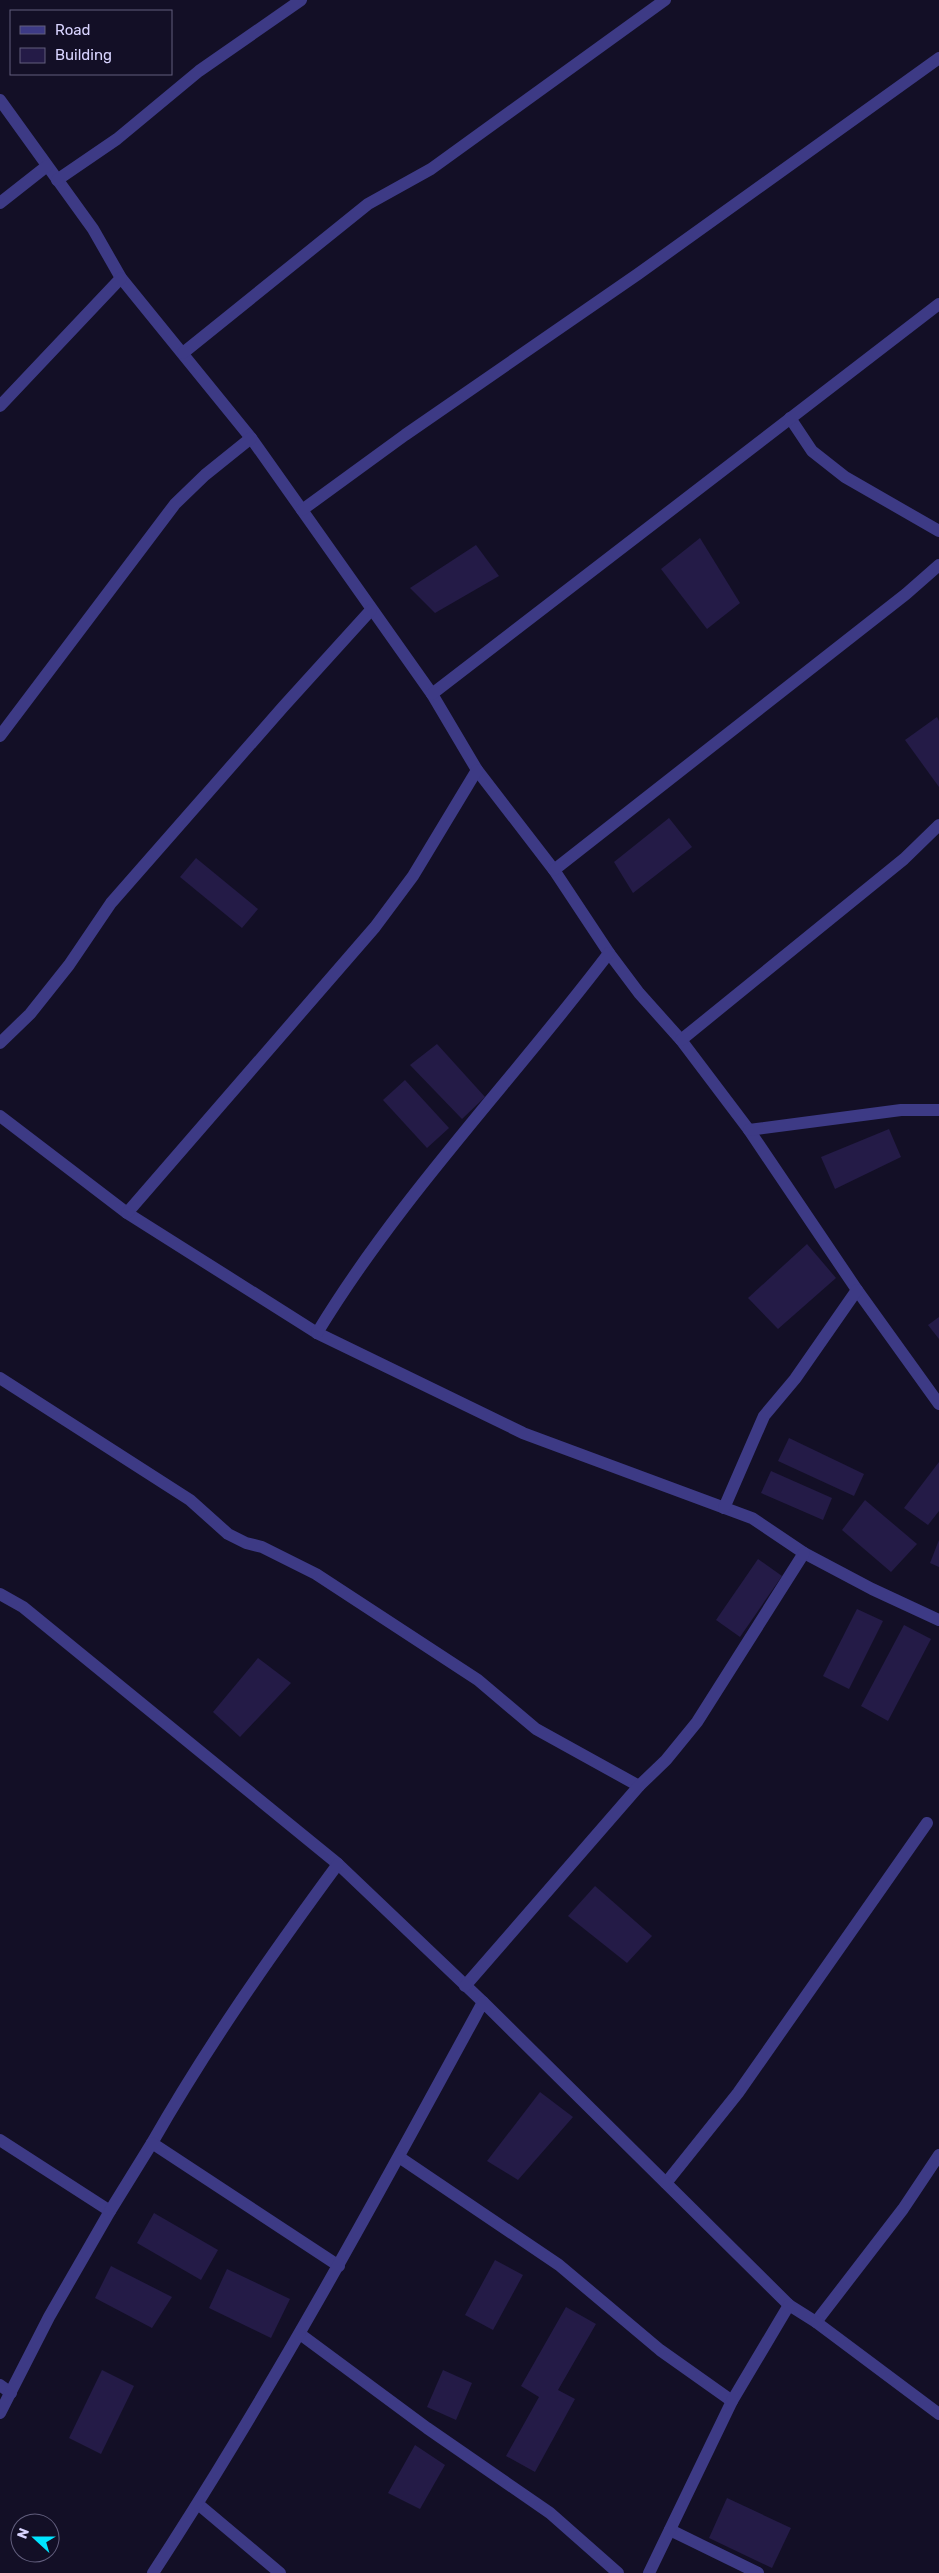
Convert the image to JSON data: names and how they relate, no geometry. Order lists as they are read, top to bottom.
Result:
{
  "legend": ["Road", "Building"],
  "north": "left"
}
